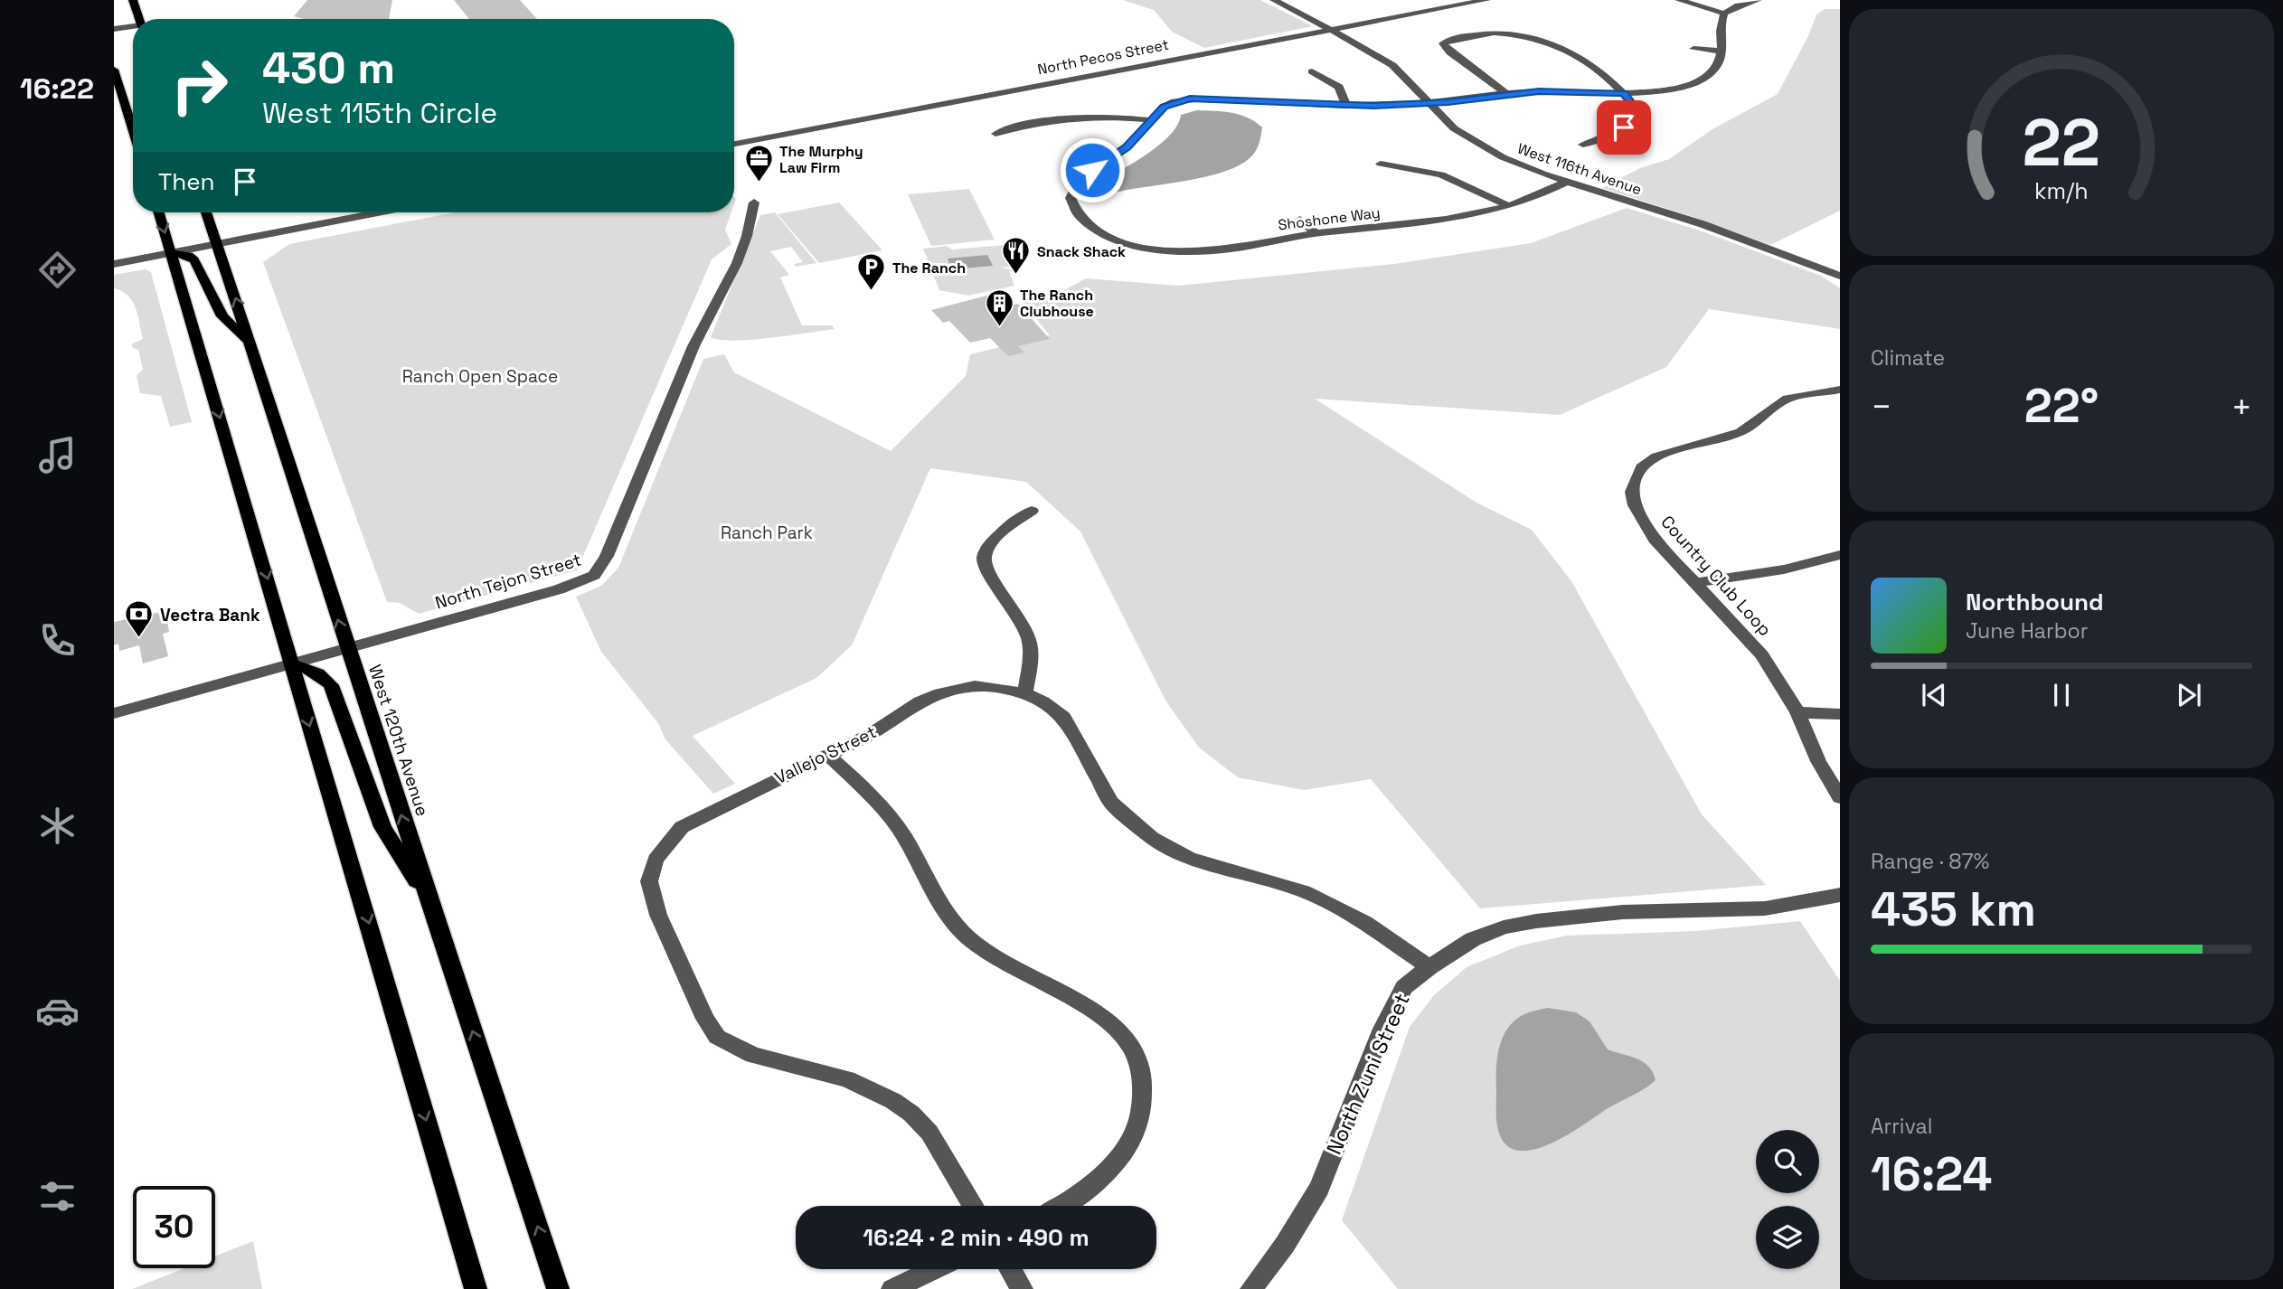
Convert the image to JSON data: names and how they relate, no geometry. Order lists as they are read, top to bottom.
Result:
{
  "streets": {
    "main road": ["West 120th Avenue"],
    "street": [
      "North Pecos Street",
      "West 116th Avenue",
      "Shoshone Way",
      "Country Club Loop",
      "North Tejon Street",
      "Vallejo Street",
      "North Zuni Street"
    ]
  },
  "crossings": [
    ["North Pecos Street", "West 116th Avenue"],
    ["West 116th Avenue", "Shoshone Way"],
    ["North Tejon Street", "West 120th Avenue"],
    ["Vallejo Street", "North Zuni Street"]
  ],
  "parks": ["Ranch Open Space", "Ranch Park"],
  "places": {
    "office": ["The Murphy Law Firm"],
    "restaurant": ["Snack Shack"],
    "parking": ["The Ranch"],
    "building": ["The Ranch Clubhouse"],
    "bank": ["Vectra Bank"]
  },
  "page": {
    "tabs": "16:22",
    "turn": ["430 m", "West 115th Circle"],
    "then": "Then",
    "tile": [
      "Climate",
      ["Range · 87%", "435 km"],
      ["Arrival", "16:24"]
    ],
    "heat": ["−", "22°", "+"],
    "song": ["Northbound", "June Harbor"],
    "limit": "30",
    "trip": "16:24 · 2 min · 490 m",
    "gauge": ["22", "km/h"]
  }
}
